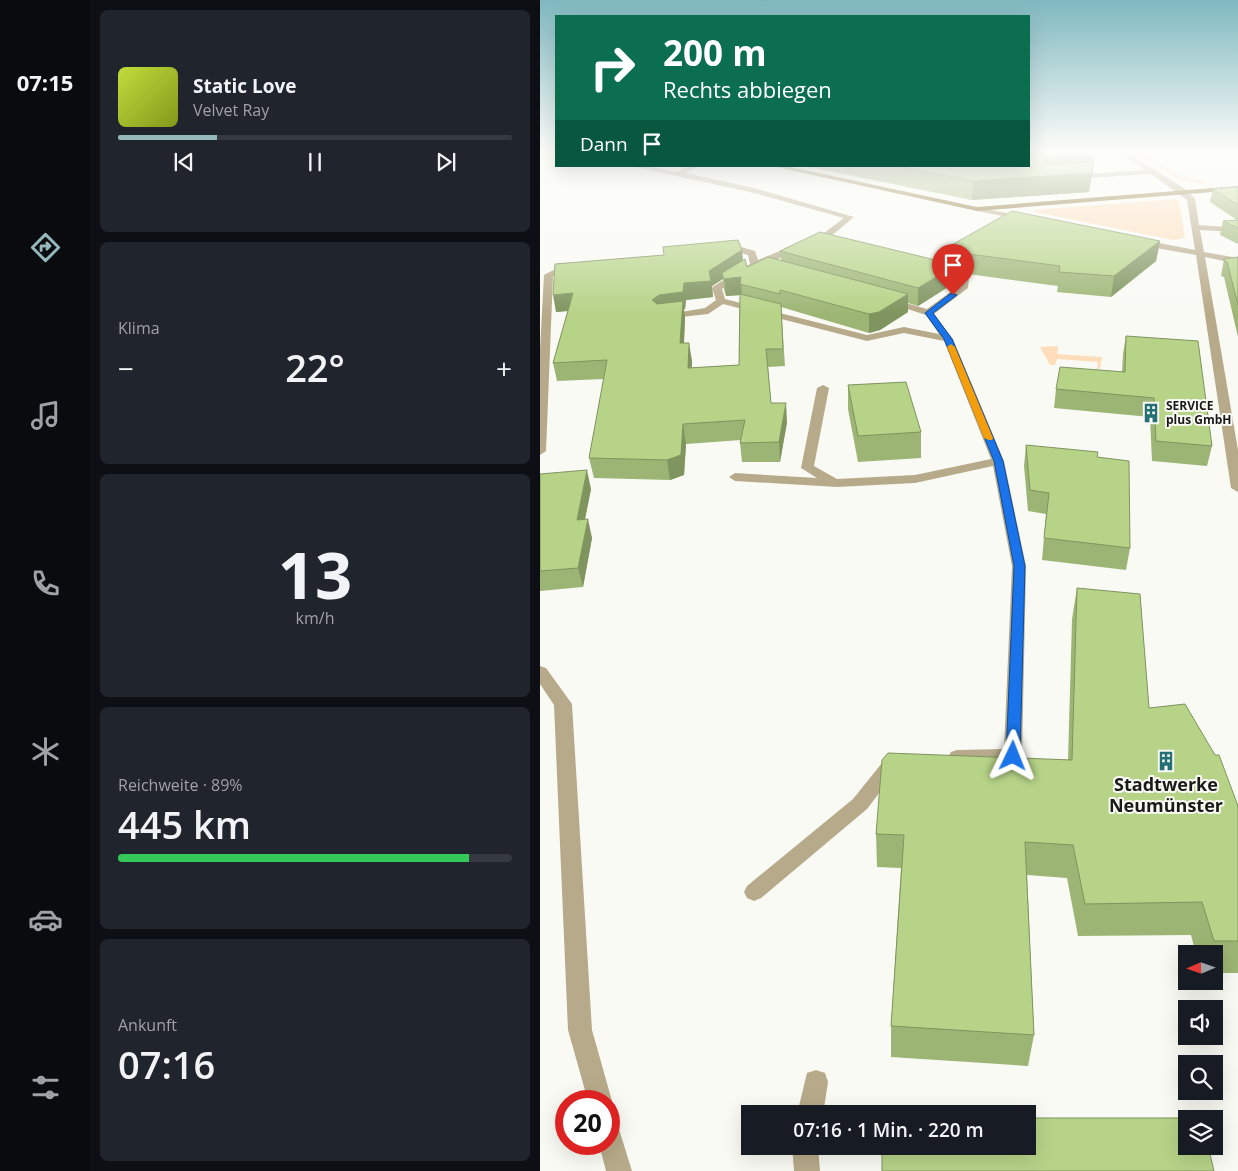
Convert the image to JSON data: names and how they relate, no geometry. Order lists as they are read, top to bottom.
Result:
{
  "places": {
    "building": ["SERVICE plus GmbH", "Stadtwerke Neumünster"]
  },
  "north": "left",
  "page": {
    "tabs": "07:15",
    "turn": ["200 m", "Rechts abbiegen"],
    "song": ["Static Love", "Velvet Ray"],
    "then": "Dann",
    "tile": [
      "Klima",
      ["13", "km/h"],
      ["Reichweite · 89%", "445 km"],
      ["Ankunft", "07:16"]
    ],
    "heat": ["−", "22°", "+"],
    "limit": "20",
    "trip": "07:16 · 1 Min. · 220 m"
  }
}
